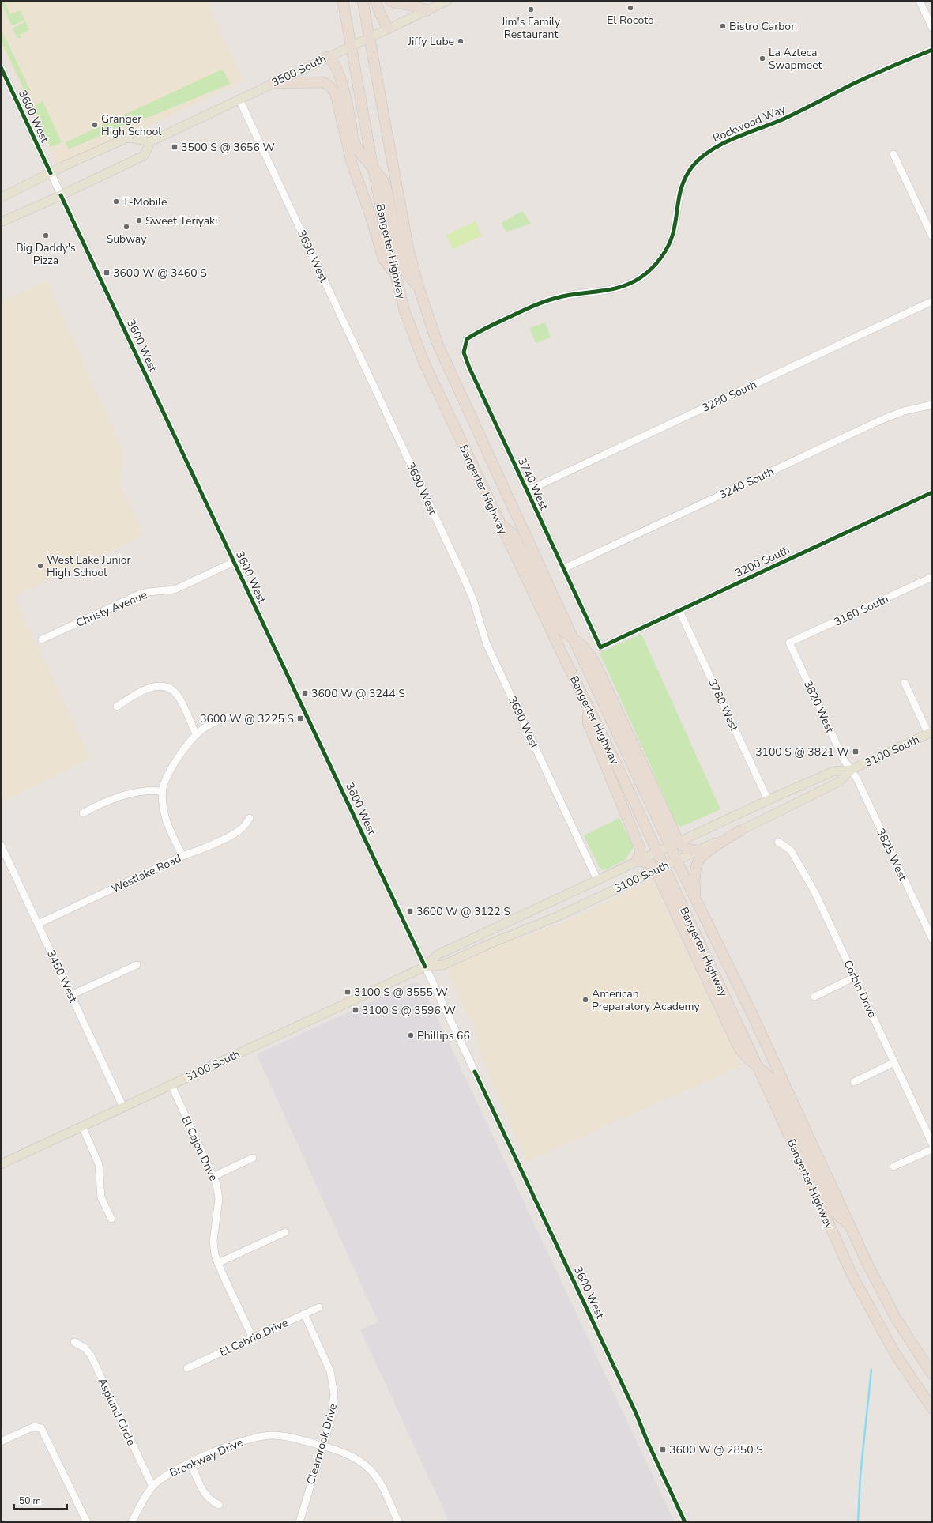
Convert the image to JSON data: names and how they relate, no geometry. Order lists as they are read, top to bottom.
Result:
{
  "streets": {
    "highway": ["Bangerter Highway"],
    "main road": ["3500 South", "3100 South"],
    "street": [
      "3600 West",
      "Rockwood Way",
      "3690 West",
      "3280 South",
      "3240 South",
      "3740 West",
      "3200 South",
      "Christy Avenue",
      "3160 South",
      "3780 West",
      "3820 West",
      "3825 West",
      "Westlake Road",
      "3450 West",
      "Corbin Drive",
      "El Cajon Drive",
      "El Cabrio Drive",
      "Asplund Circle",
      "Clearbrook Drive",
      "Brookway Drive"
    ]
  },
  "crossings": [
    ["3500 South", "Bangerter Highway"],
    ["3500 South", "3690 West"],
    ["3600 West", "Christy Avenue"],
    ["3600 West", "3100 South"],
    ["Rockwood Way", "3740 West"],
    ["Bangerter Highway", "3100 South"],
    ["3690 West", "3100 South"],
    ["3280 South", "3740 West"],
    ["3240 South", "3740 West"],
    ["3740 West", "3200 South"],
    ["3200 South", "3780 West"],
    ["3160 South", "3820 West"],
    ["3780 West", "3100 South"],
    ["3820 West", "3100 South"],
    ["3820 West", "3825 West"],
    ["3100 South", "3825 West"],
    ["3100 South", "3450 West"],
    ["3100 South", "El Cajon Drive"],
    ["Westlake Road", "3450 West"],
    ["El Cajon Drive", "El Cabrio Drive"],
    ["El Cabrio Drive", "Clearbrook Drive"],
    ["Asplund Circle", "Brookway Drive"],
    ["Clearbrook Drive", "Brookway Drive"]
  ],
  "places": {
    "other": [
      "El Rocoto",
      "Jim's Family Restaurant",
      "Bistro Carbon",
      "Jiffy Lube",
      "La Azteca Swapmeet",
      "Granger High School",
      "T-Mobile",
      "Sweet Teriyaki",
      "Subway",
      "Big Daddy's Pizza",
      "West Lake Junior High School",
      "American Preparatory Academy",
      "Phillips 66"
    ],
    "transit": [
      "3500 S @ 3656 W",
      "3600 W @ 3460 S",
      "3600 W @ 3244 S",
      "3600 W @ 3225 S",
      "3100 S @ 3821 W",
      "3600 W @ 3122 S",
      "3100 S @ 3555 W",
      "3100 S @ 3596 W",
      "3600 W @ 2850 S"
    ]
  },
  "scale_bar": "50 m"
}
